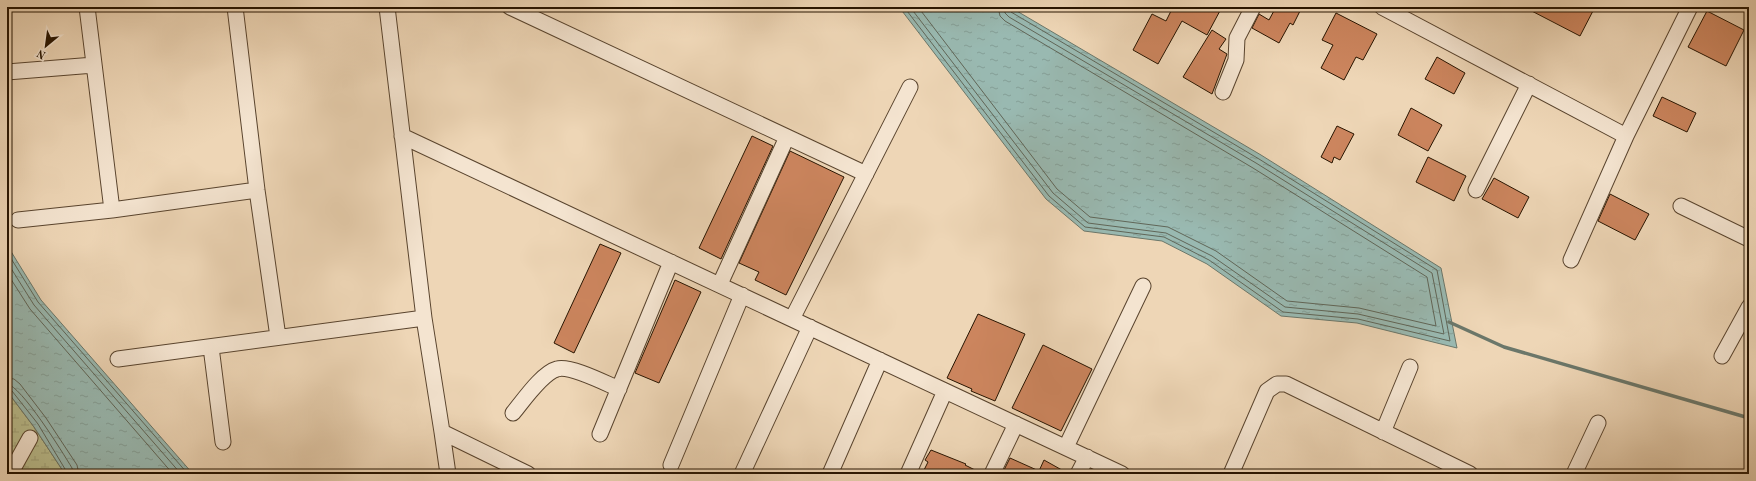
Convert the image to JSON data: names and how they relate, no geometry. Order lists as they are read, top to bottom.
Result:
{
  "north": "bottom left"
}
